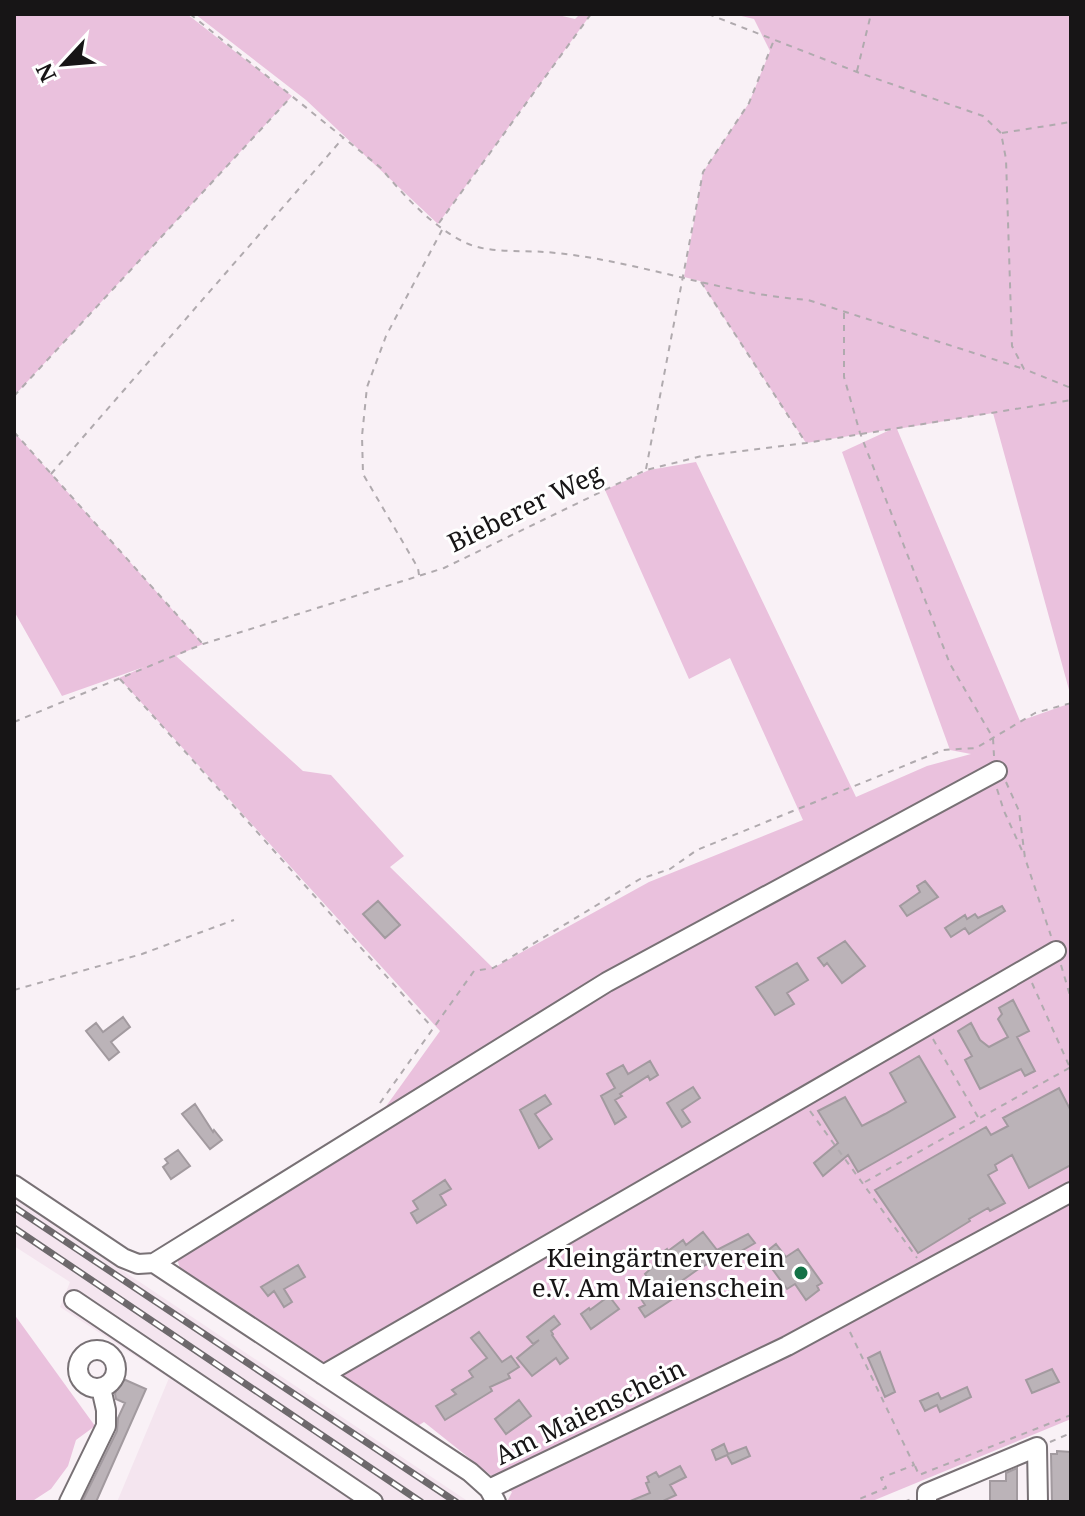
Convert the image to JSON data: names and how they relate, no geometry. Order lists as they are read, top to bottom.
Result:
{
  "streets": {
    "street": ["Am Maienschein"],
    "path": ["Bieberer Weg"]
  },
  "places": ["Kleingärtnerverein e.V. Am Maienschein"],
  "north": "bottom left"
}
